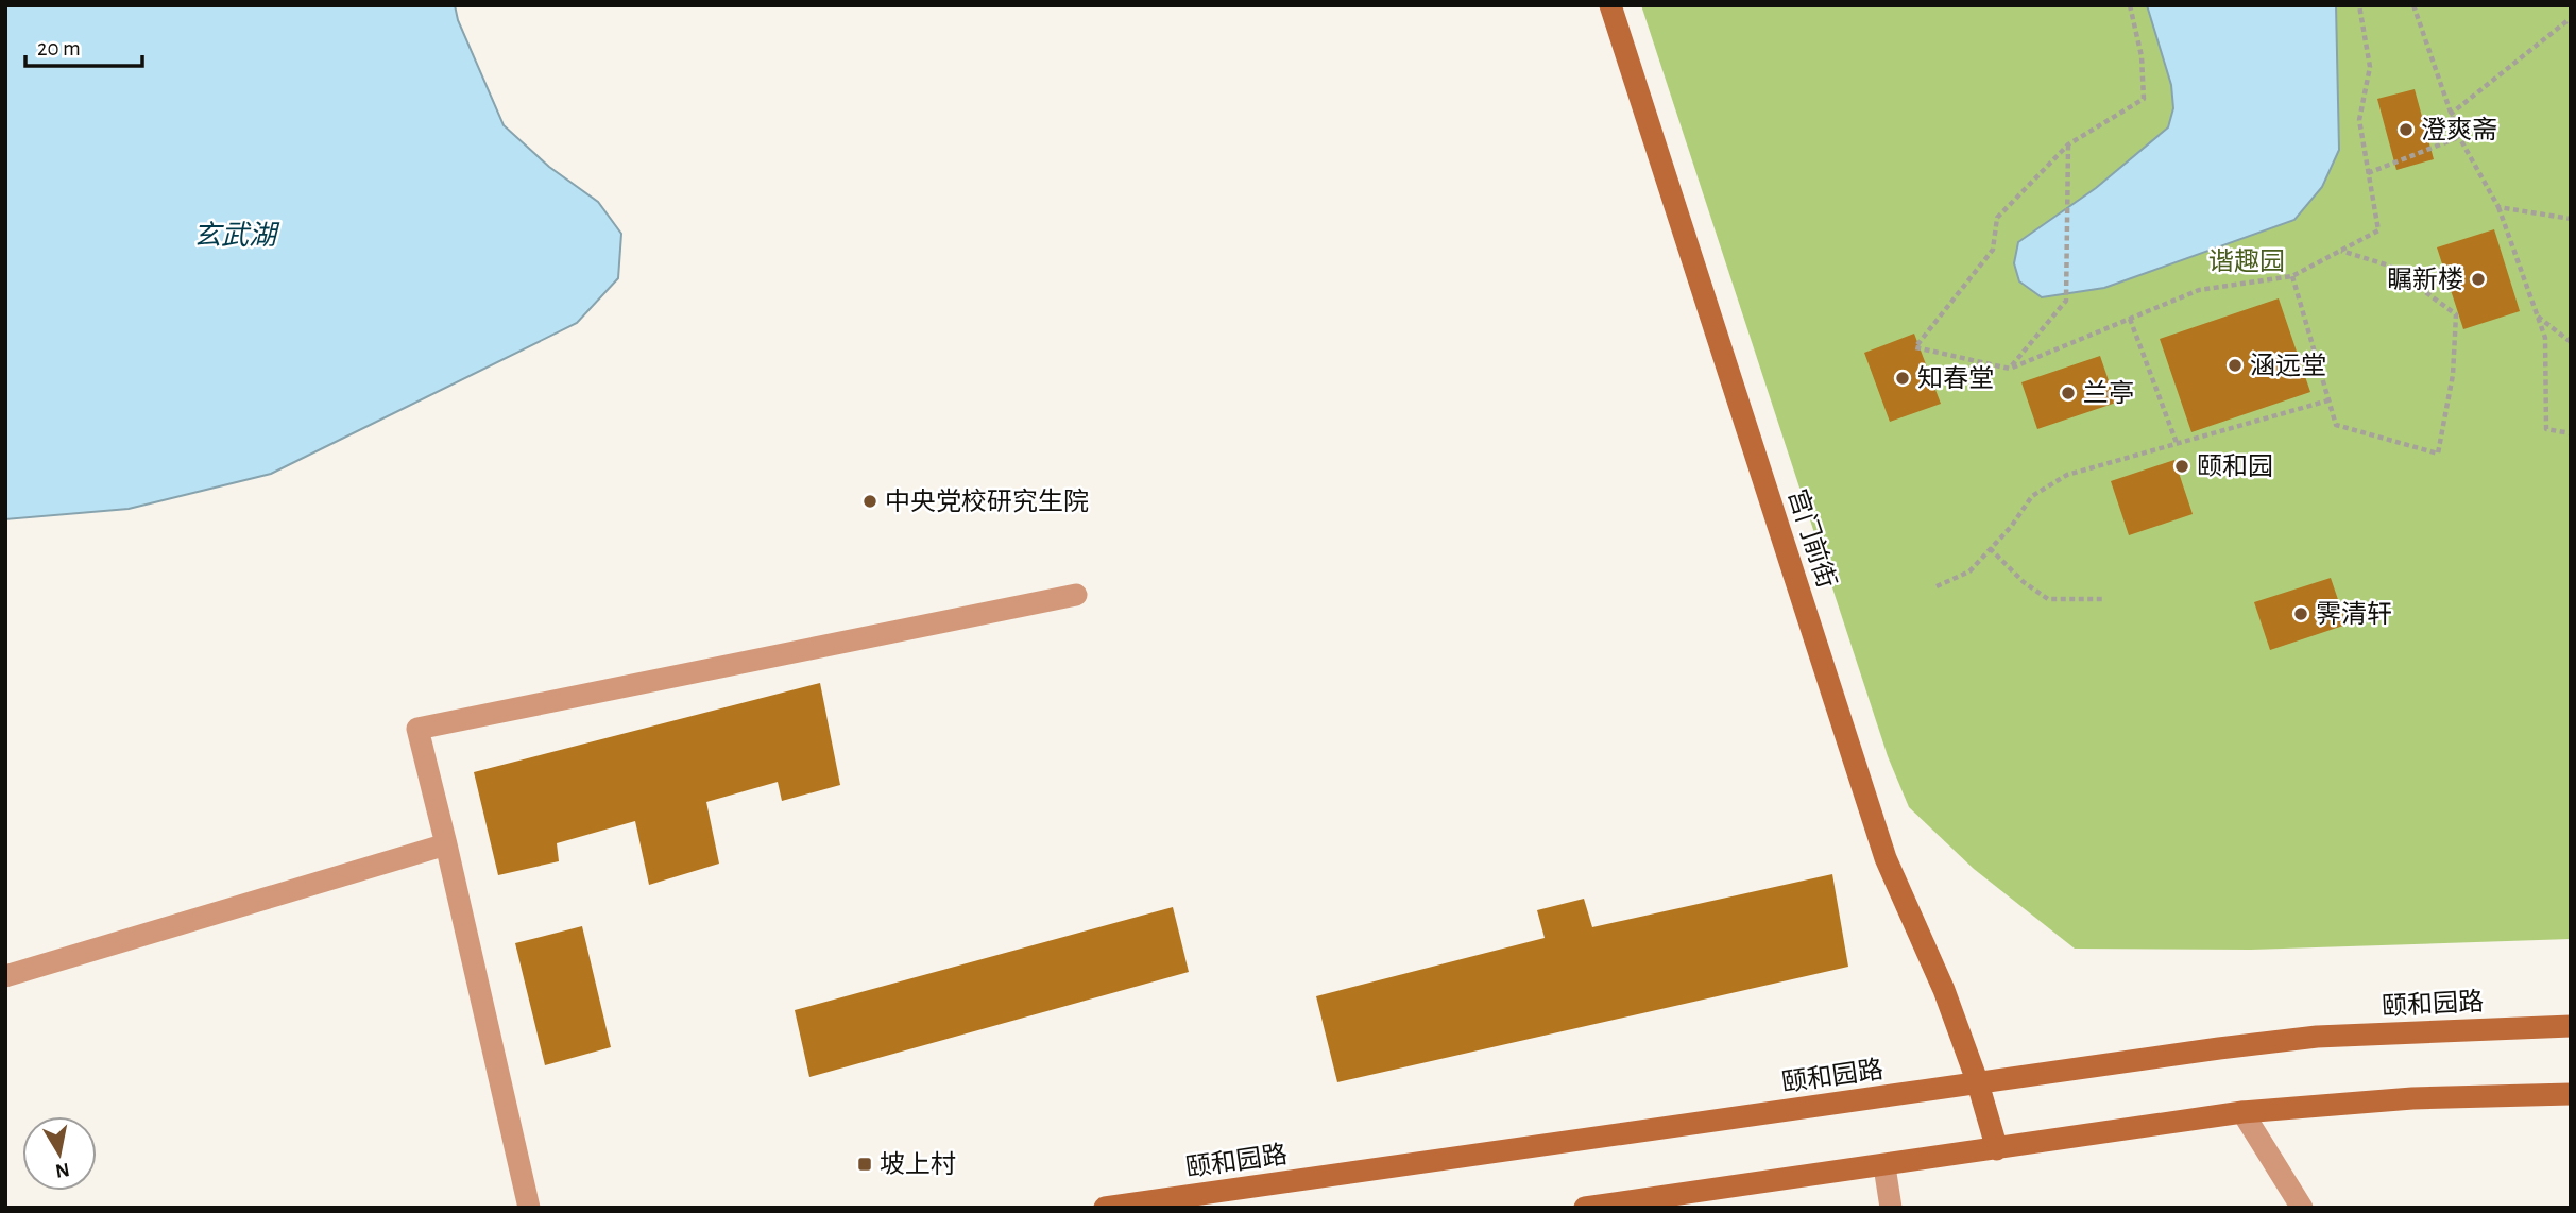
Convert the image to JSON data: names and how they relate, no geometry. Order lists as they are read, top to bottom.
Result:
{
  "streets": {
    "main road": ["宫门前街", "颐和园路"]
  },
  "crossings": [
    ["宫门前街", "颐和园路"]
  ],
  "water": ["玄武湖"],
  "parks": ["谐趣园"],
  "places": {
    "other": [
      "澄爽斋",
      "瞩新楼",
      "涵远堂",
      "知春堂",
      "兰亭",
      "颐和园",
      "中央党校研究生院",
      "霁清轩"
    ],
    "transit": ["坡上村"]
  },
  "scale_bar": "20 m",
  "north": "bottom"
}
